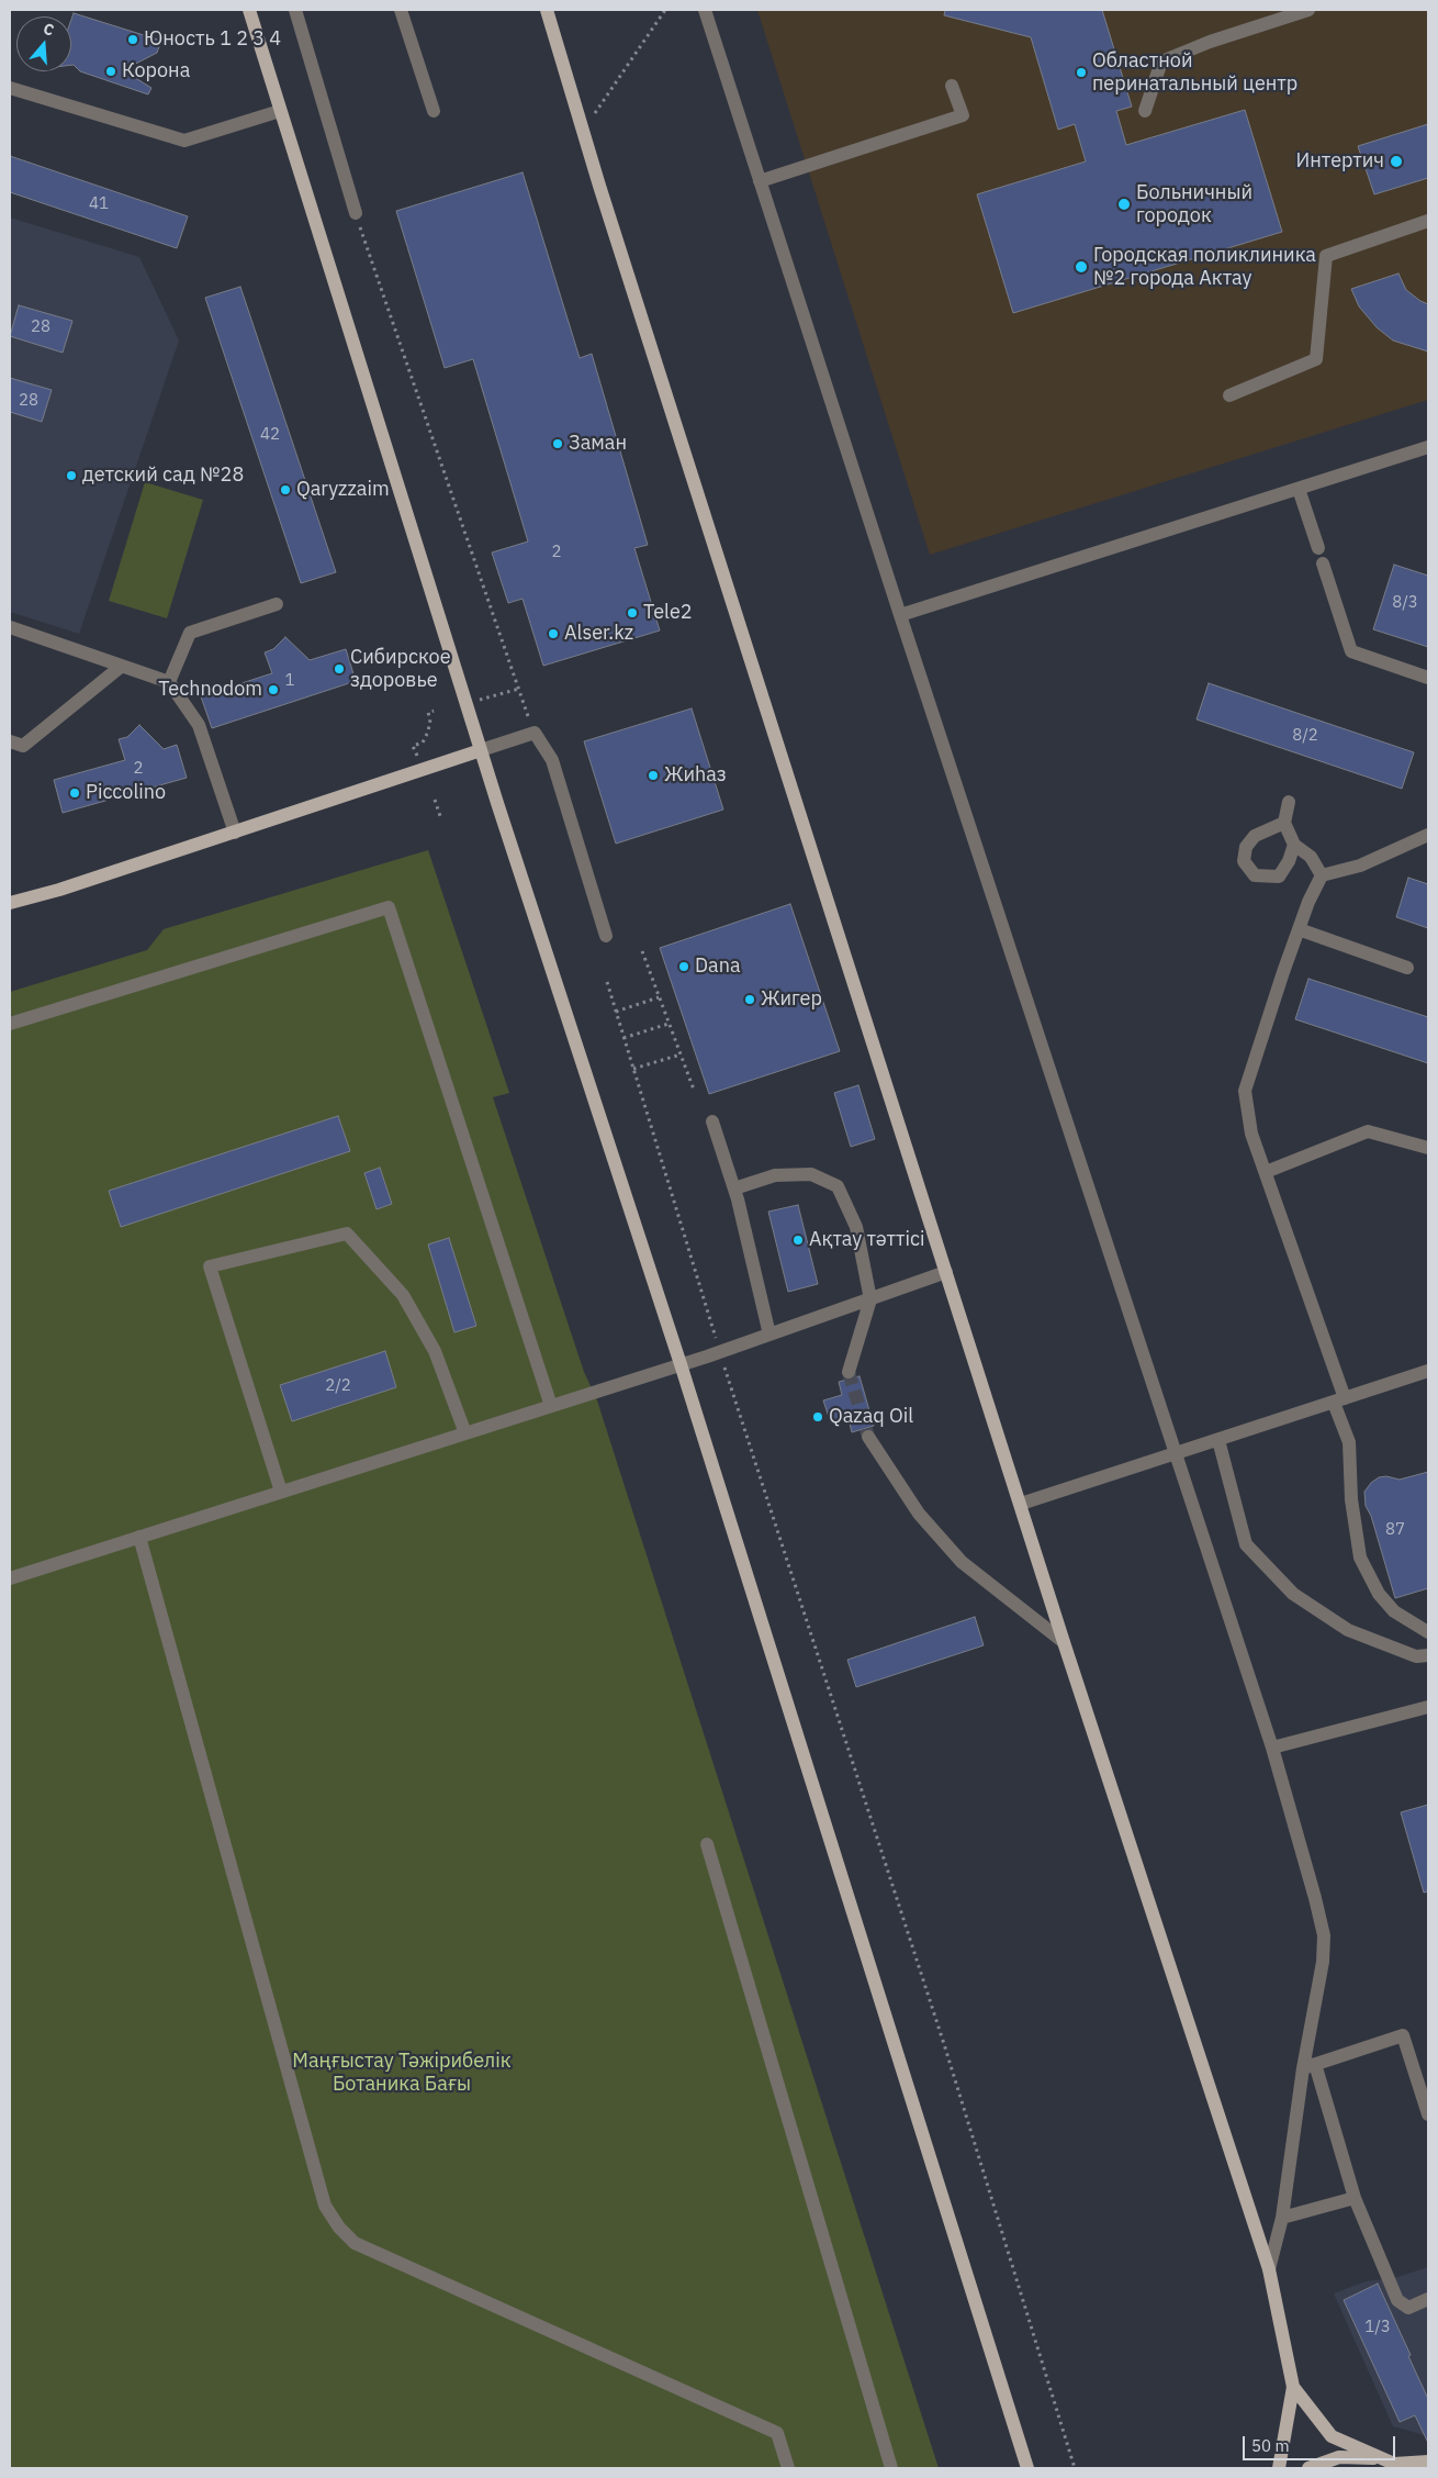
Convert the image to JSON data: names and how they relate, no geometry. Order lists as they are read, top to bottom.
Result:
{
  "parks": ["Маңғыстау Тәжірибелік Ботаника Бағы"],
  "places": [
    "Юность 1 2 3 4",
    "Корона",
    "Областной перинатальный центр",
    "Интертич",
    "Больничный городок",
    "Городская поликлиника №2 города Актау",
    "Заман",
    "детский сад №28",
    "Qaryzzaim",
    "Tele2",
    "Alser.kz",
    "Сибирское здоровье",
    "Technodom",
    "Жиhаз",
    "Piccolino",
    "Dana",
    "Жигер",
    "Ақтау тәттісі",
    "Qazaq Oil"
  ],
  "house_numbers": [
    "41",
    "28",
    "28",
    "42",
    "2",
    "8/3",
    "1",
    "8/2",
    "2",
    "2/2",
    "87",
    "1/3"
  ],
  "scale_bar": "50 m",
  "north": "top"
}
